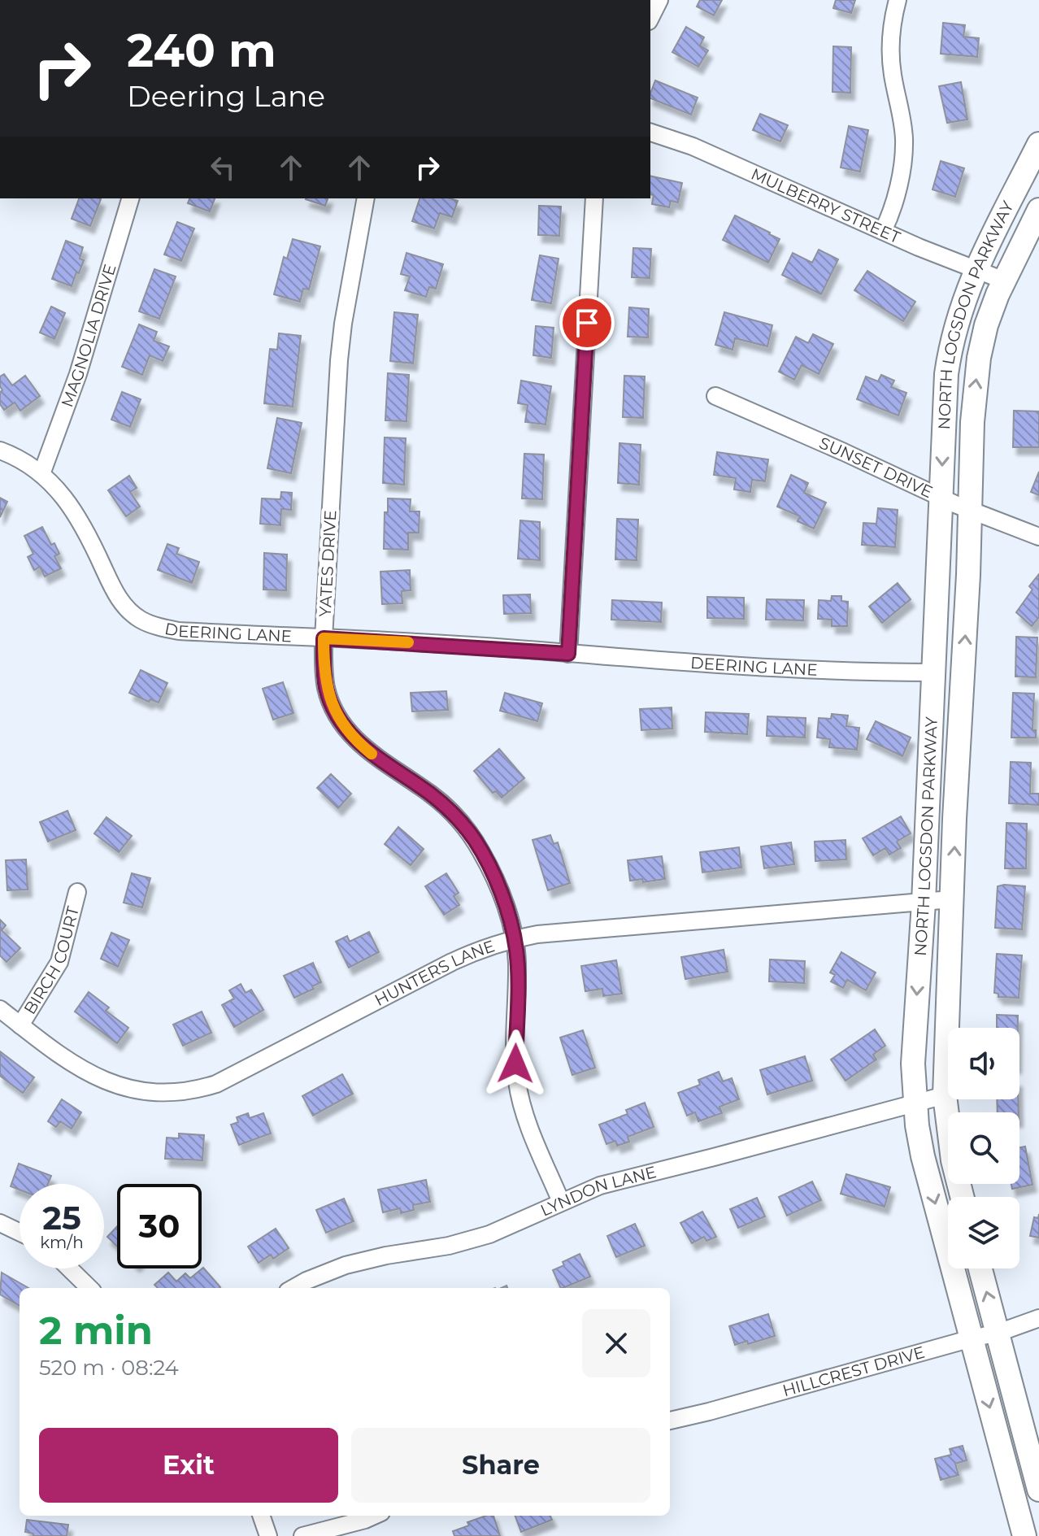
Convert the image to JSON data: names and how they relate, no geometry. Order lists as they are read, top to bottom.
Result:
{
  "streets": {
    "main road": ["NORTH LOGSDON PARKWAY"],
    "street": [
      "MULBERRY STREET",
      "MAGNOLIA DRIVE",
      "SUNSET DRIVE",
      "YATES DRIVE",
      "DEERING LANE",
      "BIRCH COURT",
      "HUNTERS LANE",
      "LYNDON LANE",
      "HILLCREST DRIVE"
    ]
  },
  "crossings": [
    ["MULBERRY STREET", "NORTH LOGSDON PARKWAY"],
    ["NORTH LOGSDON PARKWAY", "SUNSET DRIVE"],
    ["NORTH LOGSDON PARKWAY", "DEERING LANE"],
    ["NORTH LOGSDON PARKWAY", "HUNTERS LANE"],
    ["NORTH LOGSDON PARKWAY", "LYNDON LANE"],
    ["NORTH LOGSDON PARKWAY", "HILLCREST DRIVE"],
    ["MAGNOLIA DRIVE", "DEERING LANE"],
    ["YATES DRIVE", "DEERING LANE"],
    ["YATES DRIVE", "HUNTERS LANE"],
    ["YATES DRIVE", "LYNDON LANE"],
    ["BIRCH COURT", "HUNTERS LANE"]
  ],
  "page": {
    "turn": ["240 m", "Deering Lane"],
    "speed": "25 km/h",
    "limit": "30",
    "heading": ["2 min", "520 m · 08:24"],
    "buttons": ["Exit", "Share"]
  }
}
